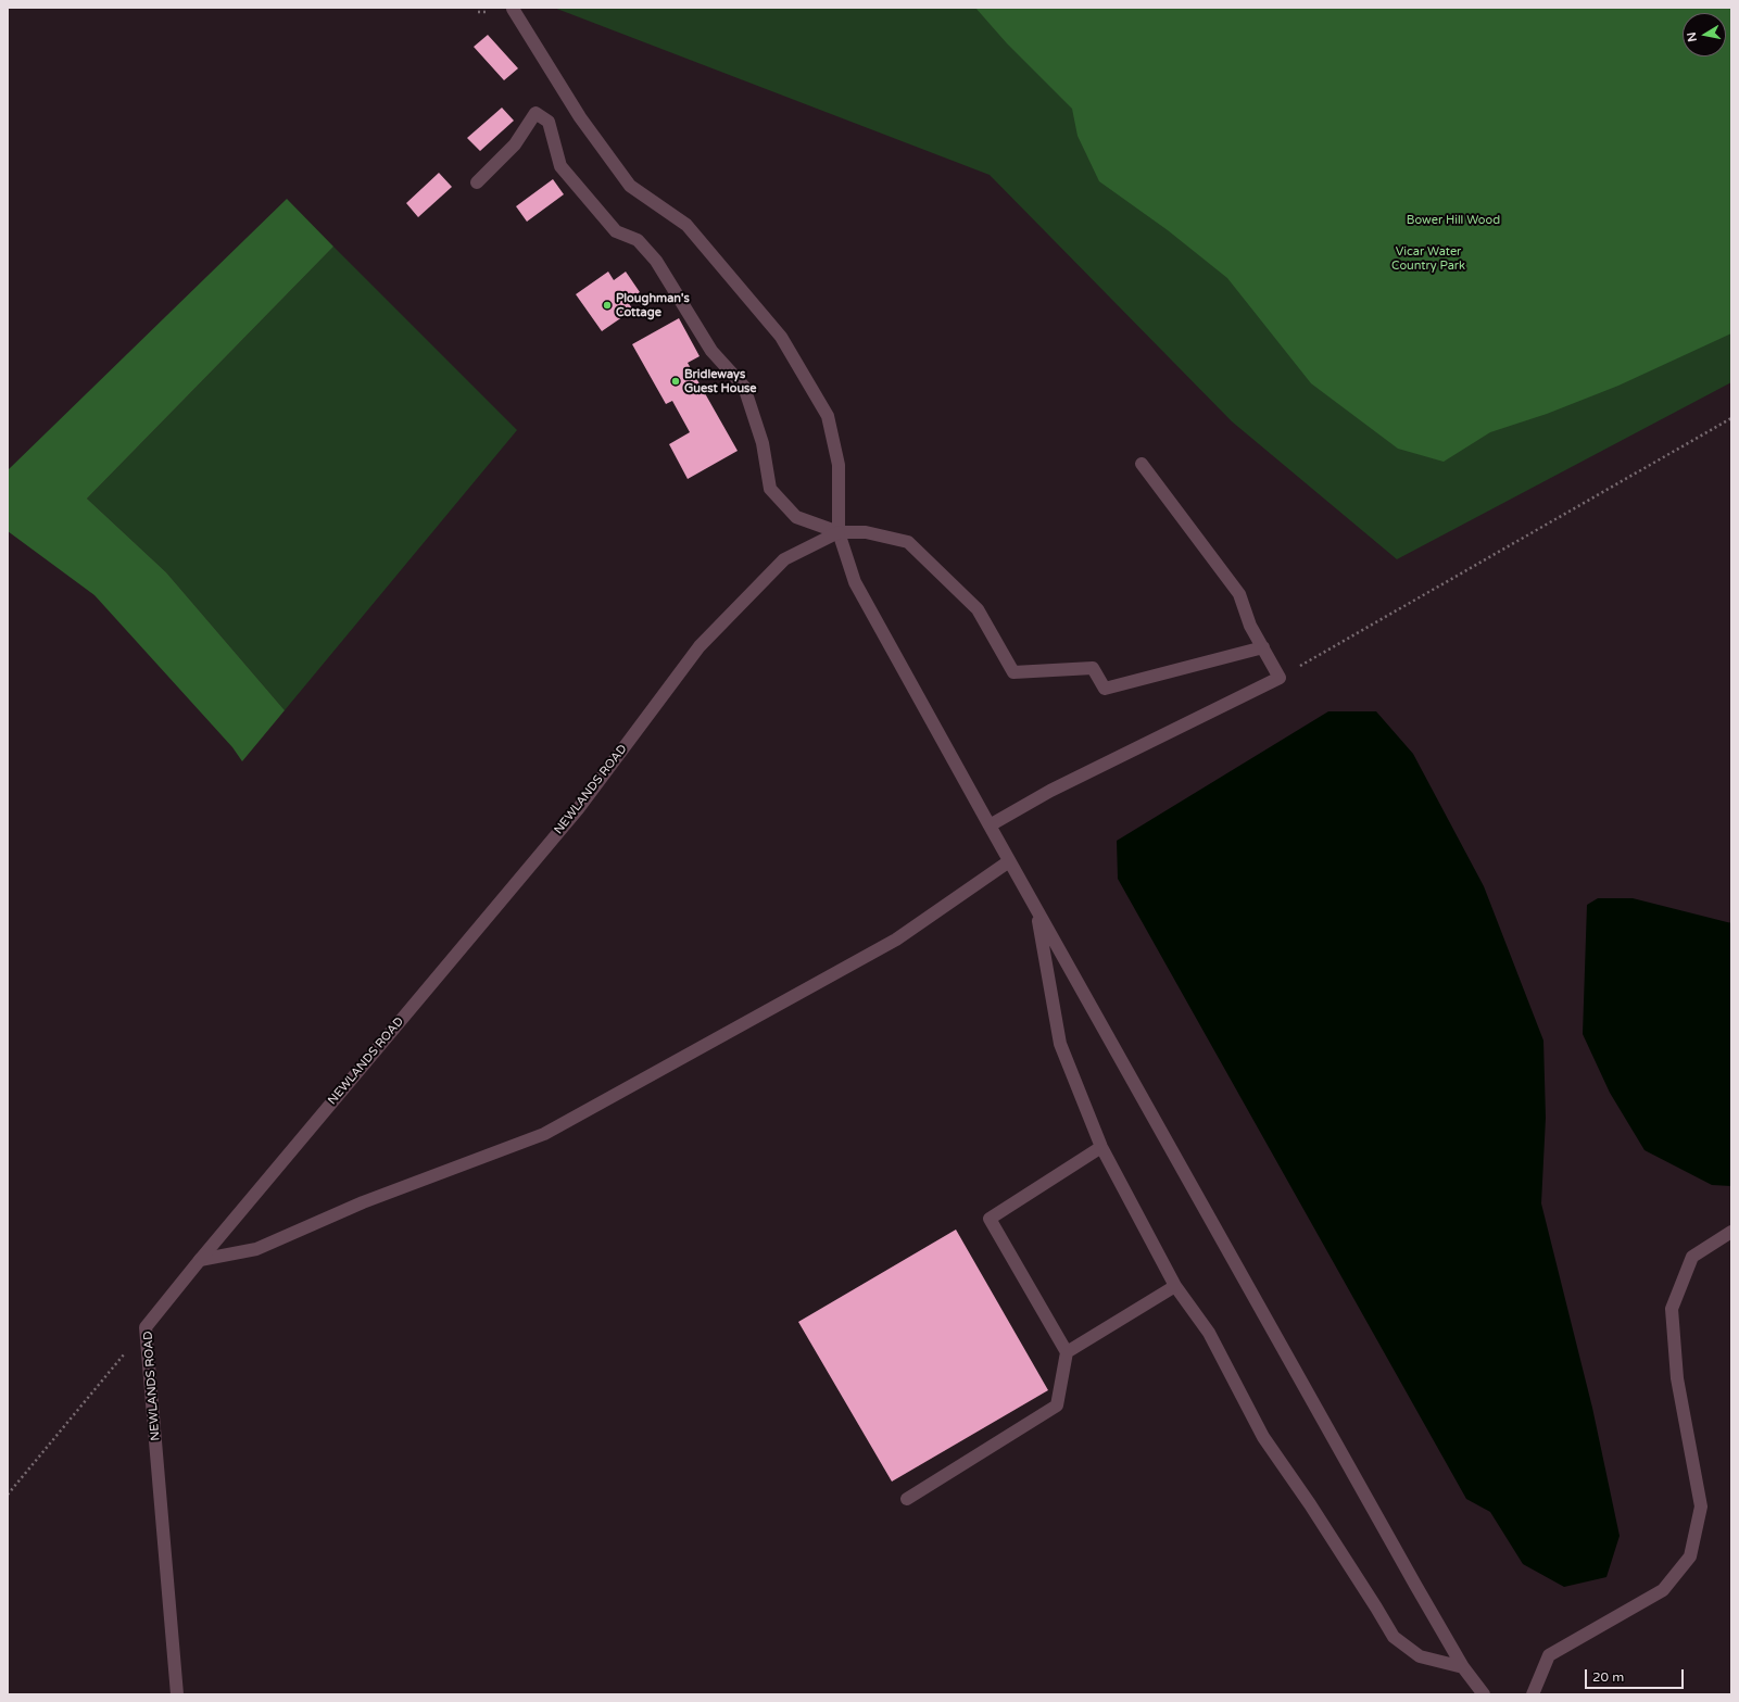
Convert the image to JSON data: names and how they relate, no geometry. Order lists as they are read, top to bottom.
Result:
{
  "streets": {
    "street": ["NEWLANDS ROAD"]
  },
  "parks": ["Bower Hill Wood", "Vicar Water Country Park"],
  "places": ["Ploughman's Cottage", "Bridleways Guest House"],
  "scale_bar": "20 m",
  "north": "left"
}
